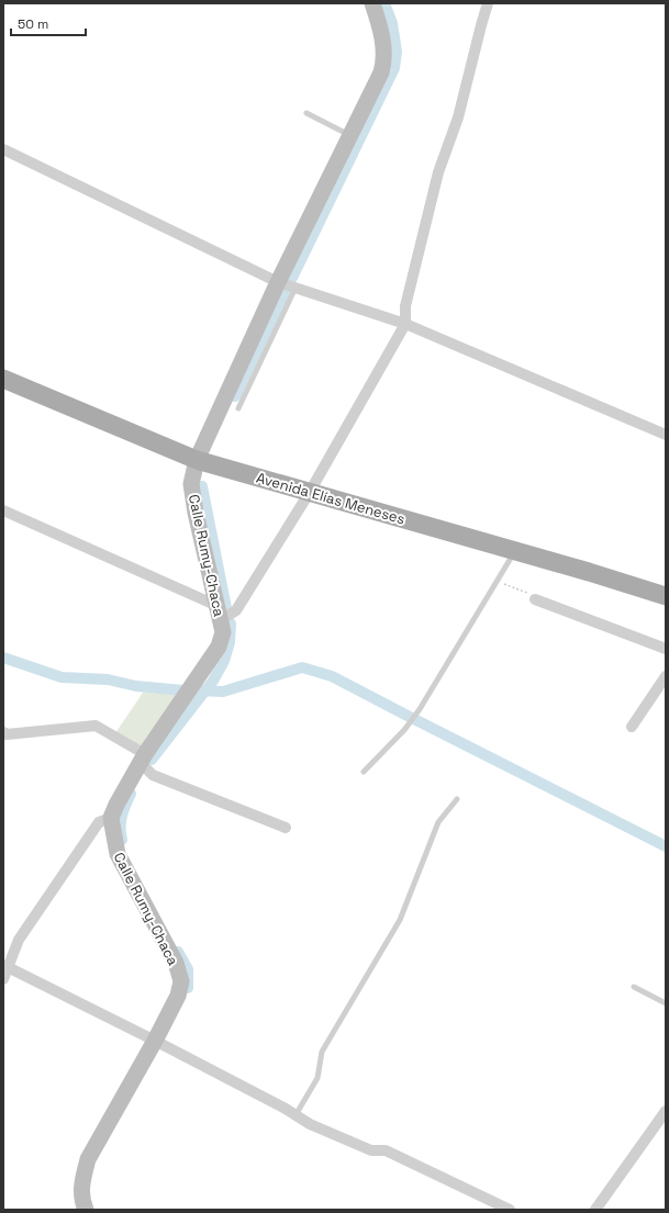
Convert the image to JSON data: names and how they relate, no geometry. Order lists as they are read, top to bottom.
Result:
{
  "streets": {
    "main road": ["Avenida Elías Meneses"],
    "street": ["Calle Rumy-Chaca"]
  },
  "crossings": [
    ["Avenida Elías Meneses", "Calle Rumy-Chaca"]
  ],
  "scale_bar": "50 m"
}
